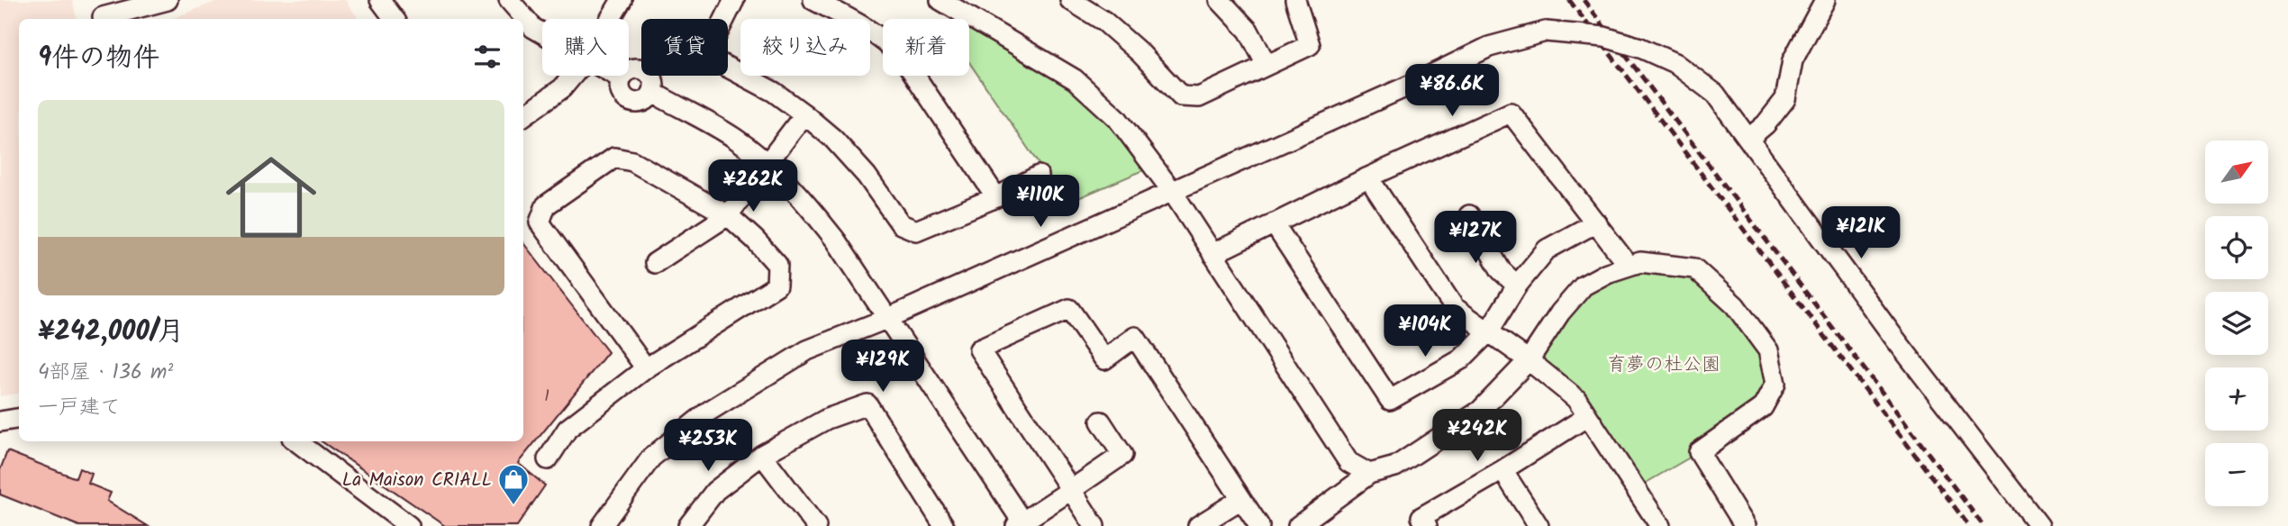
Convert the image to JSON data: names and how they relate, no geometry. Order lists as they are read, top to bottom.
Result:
{
  "parks": ["育夢の杜公園"],
  "places": {
    "shop": ["La Maison CRIALL"]
  },
  "house_numbers": ["1"],
  "north": "top right",
  "page": {
    "chip": [
      "購入",
      "賃貸",
      "絞り込み",
      "新着"
    ],
    "heading": "9件の物件",
    "price": [
      "¥86.6K",
      "¥262K",
      "¥110K",
      "¥121K",
      "¥127K",
      "¥104K",
      "¥129K",
      "¥242K",
      "¥253K"
    ],
    "list": [
      {
        "name": "¥242,000/月",
        "note": "4部屋 · 136 m² · 一戸建て"
      }
    ],
    "map_buttons": ["+", "−"]
  }
}
